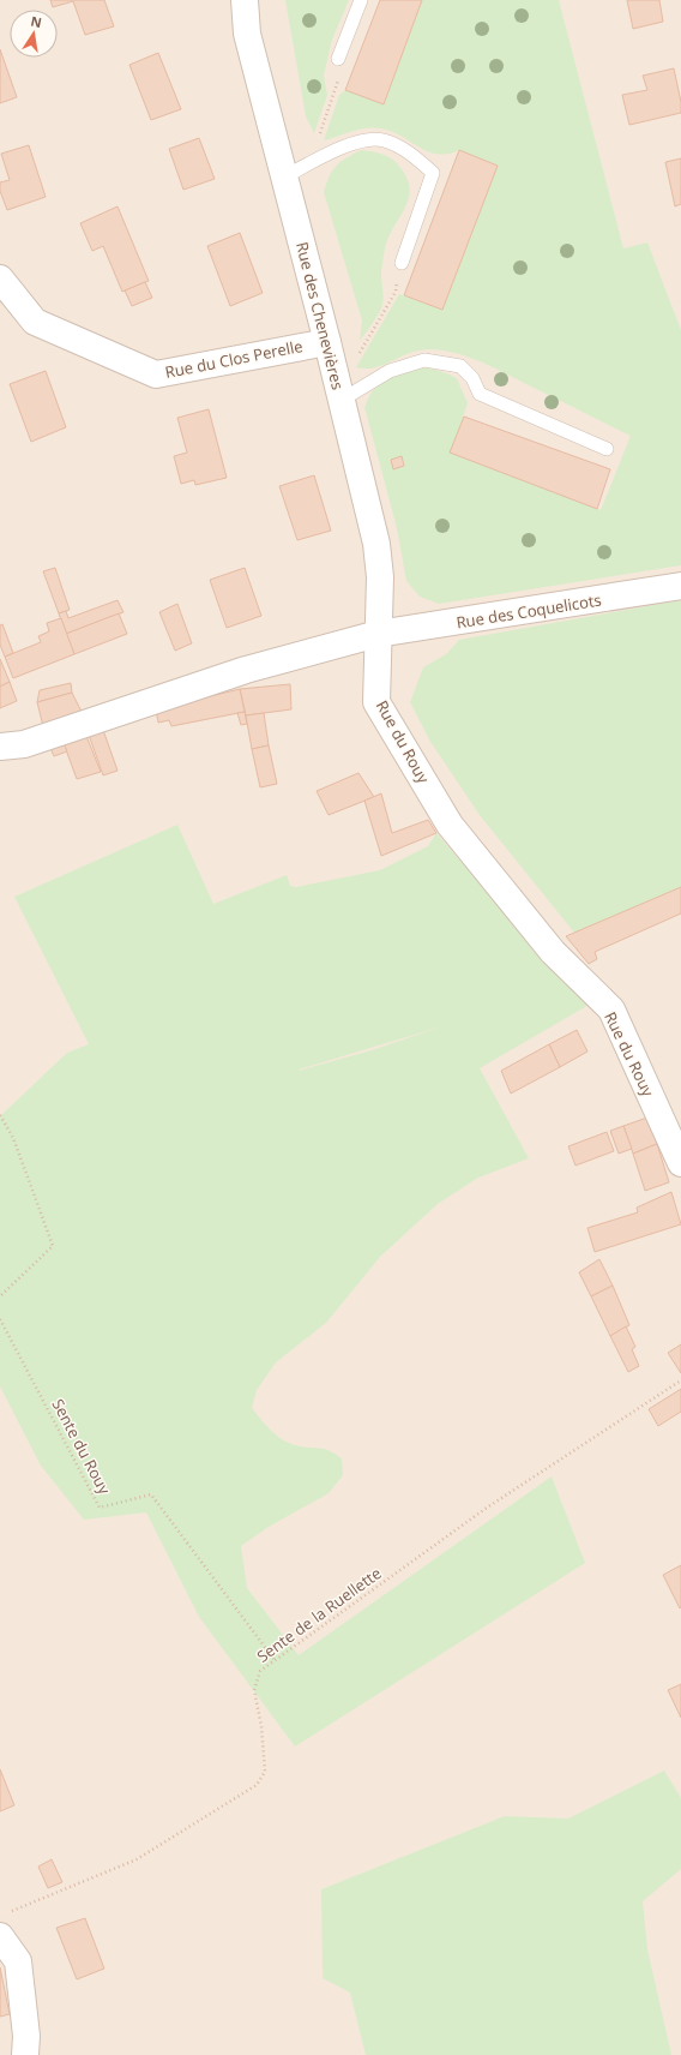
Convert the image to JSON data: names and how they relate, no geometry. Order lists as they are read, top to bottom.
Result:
{
  "streets": {
    "street": [
      "Rue des Chenevières",
      "Rue du Clos Perelle",
      "Rue des Coquelicots",
      "Rue du Rouy"
    ],
    "path": ["Sente du Rouy", "Sente de la Ruellette"]
  },
  "crossings": [
    ["Rue des Chenevières", "Rue du Clos Perelle"],
    ["Rue des Chenevières", "Rue des Coquelicots"],
    ["Rue des Chenevières", "Rue du Rouy"],
    ["Rue des Coquelicots", "Rue du Rouy"],
    ["Sente du Rouy", "Sente de la Ruellette"]
  ],
  "north": "top"
}
